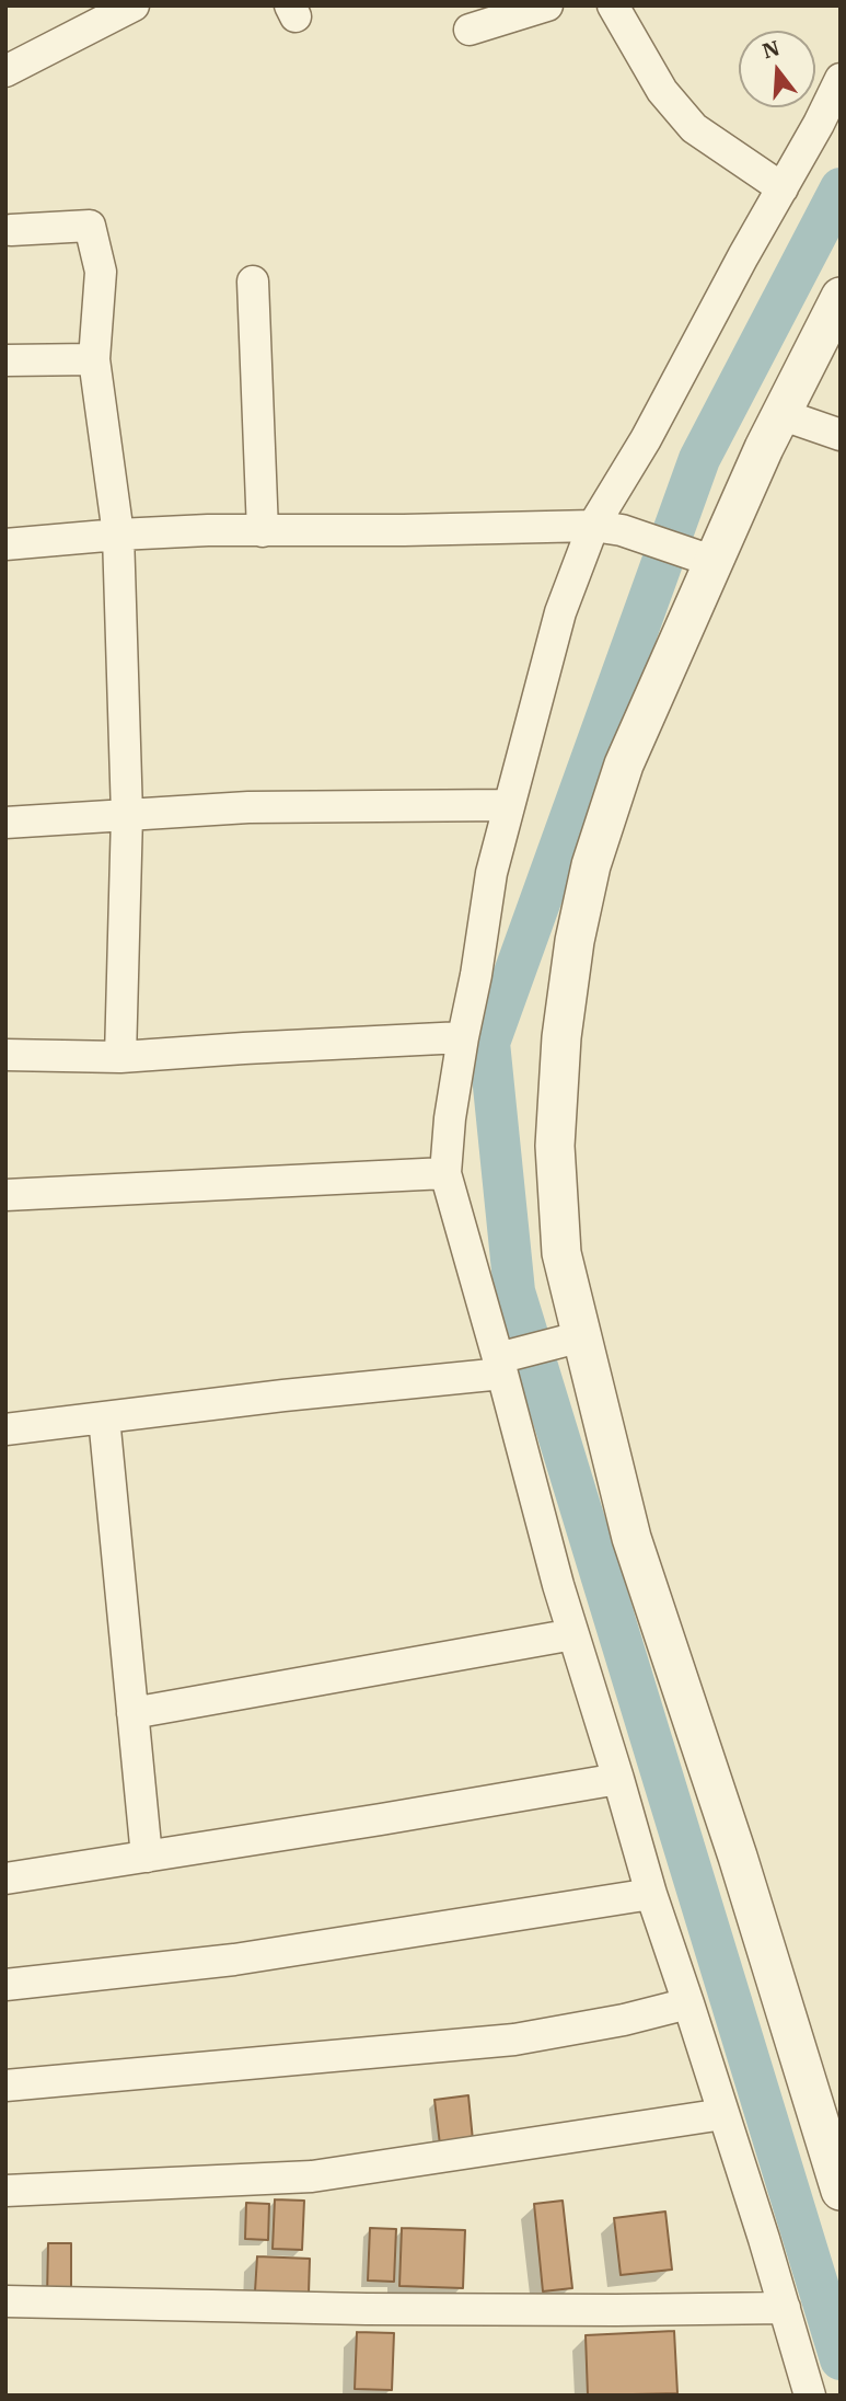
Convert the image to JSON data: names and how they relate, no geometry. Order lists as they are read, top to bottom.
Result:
{
  "north": "top"
}
